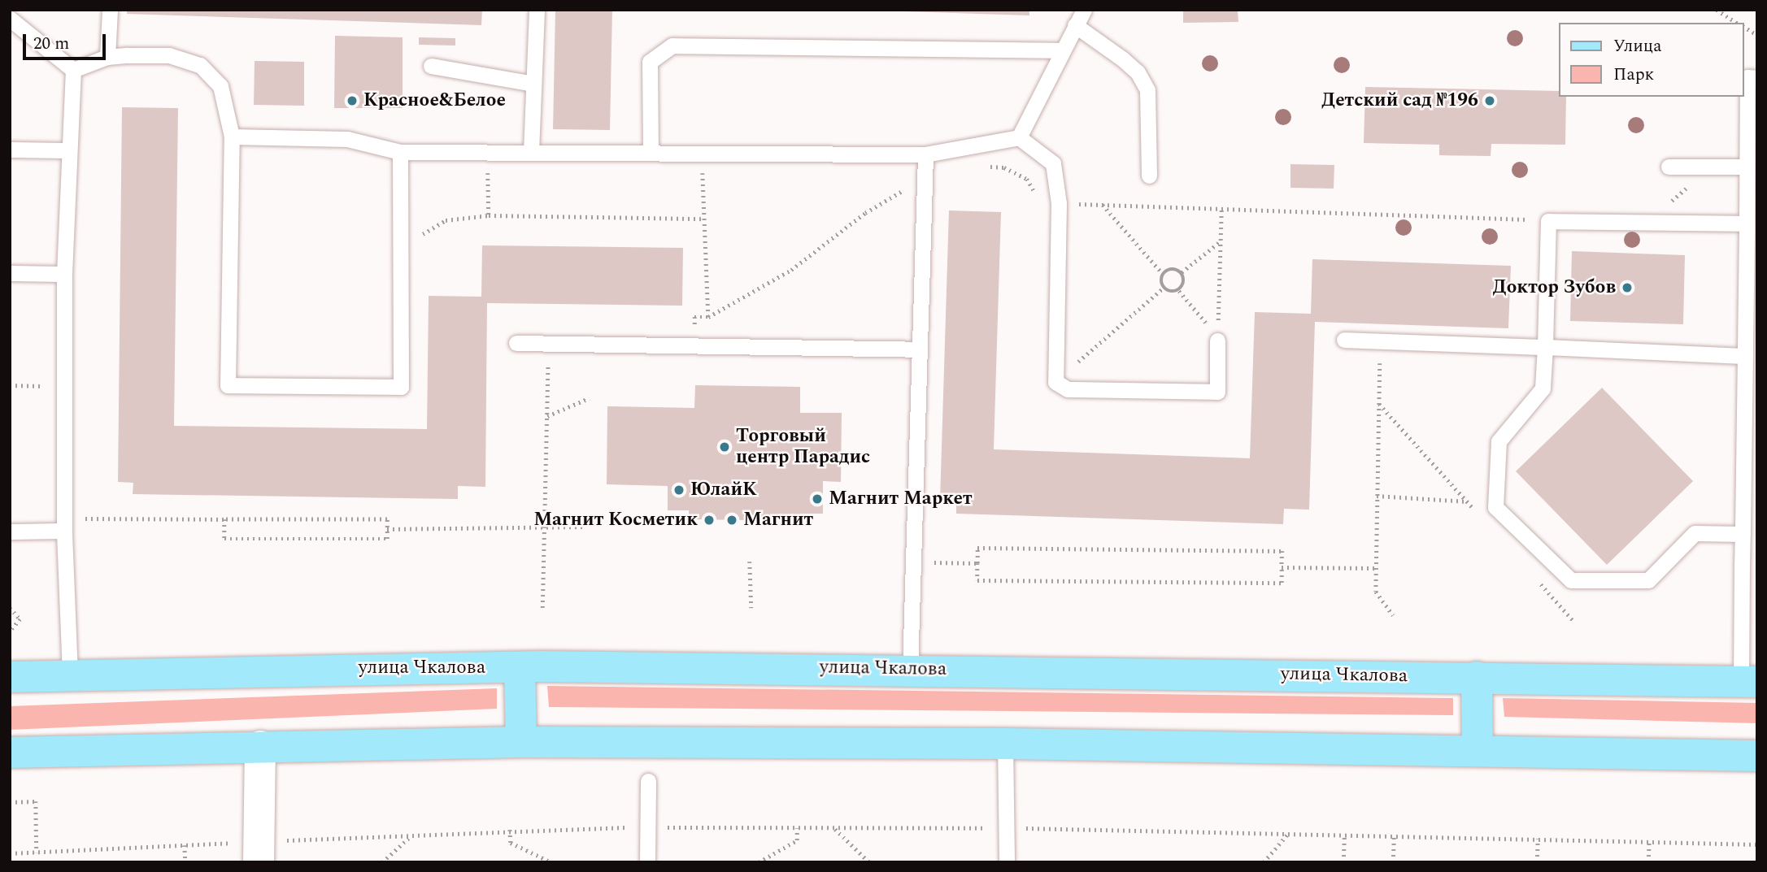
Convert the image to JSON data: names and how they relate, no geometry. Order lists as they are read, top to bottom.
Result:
{
  "streets": {
    "main road": ["улица Чкалова"]
  },
  "places": [
    "Красное&Белое",
    "Детский сад №196",
    "Доктор Зубов",
    "Торговый центр Парадис",
    "ЮлайК",
    "Магнит Маркет",
    "Магнит Косметик",
    "Магнит"
  ],
  "legend": ["Улица", "Парк"],
  "scale_bar": "20 m"
}
